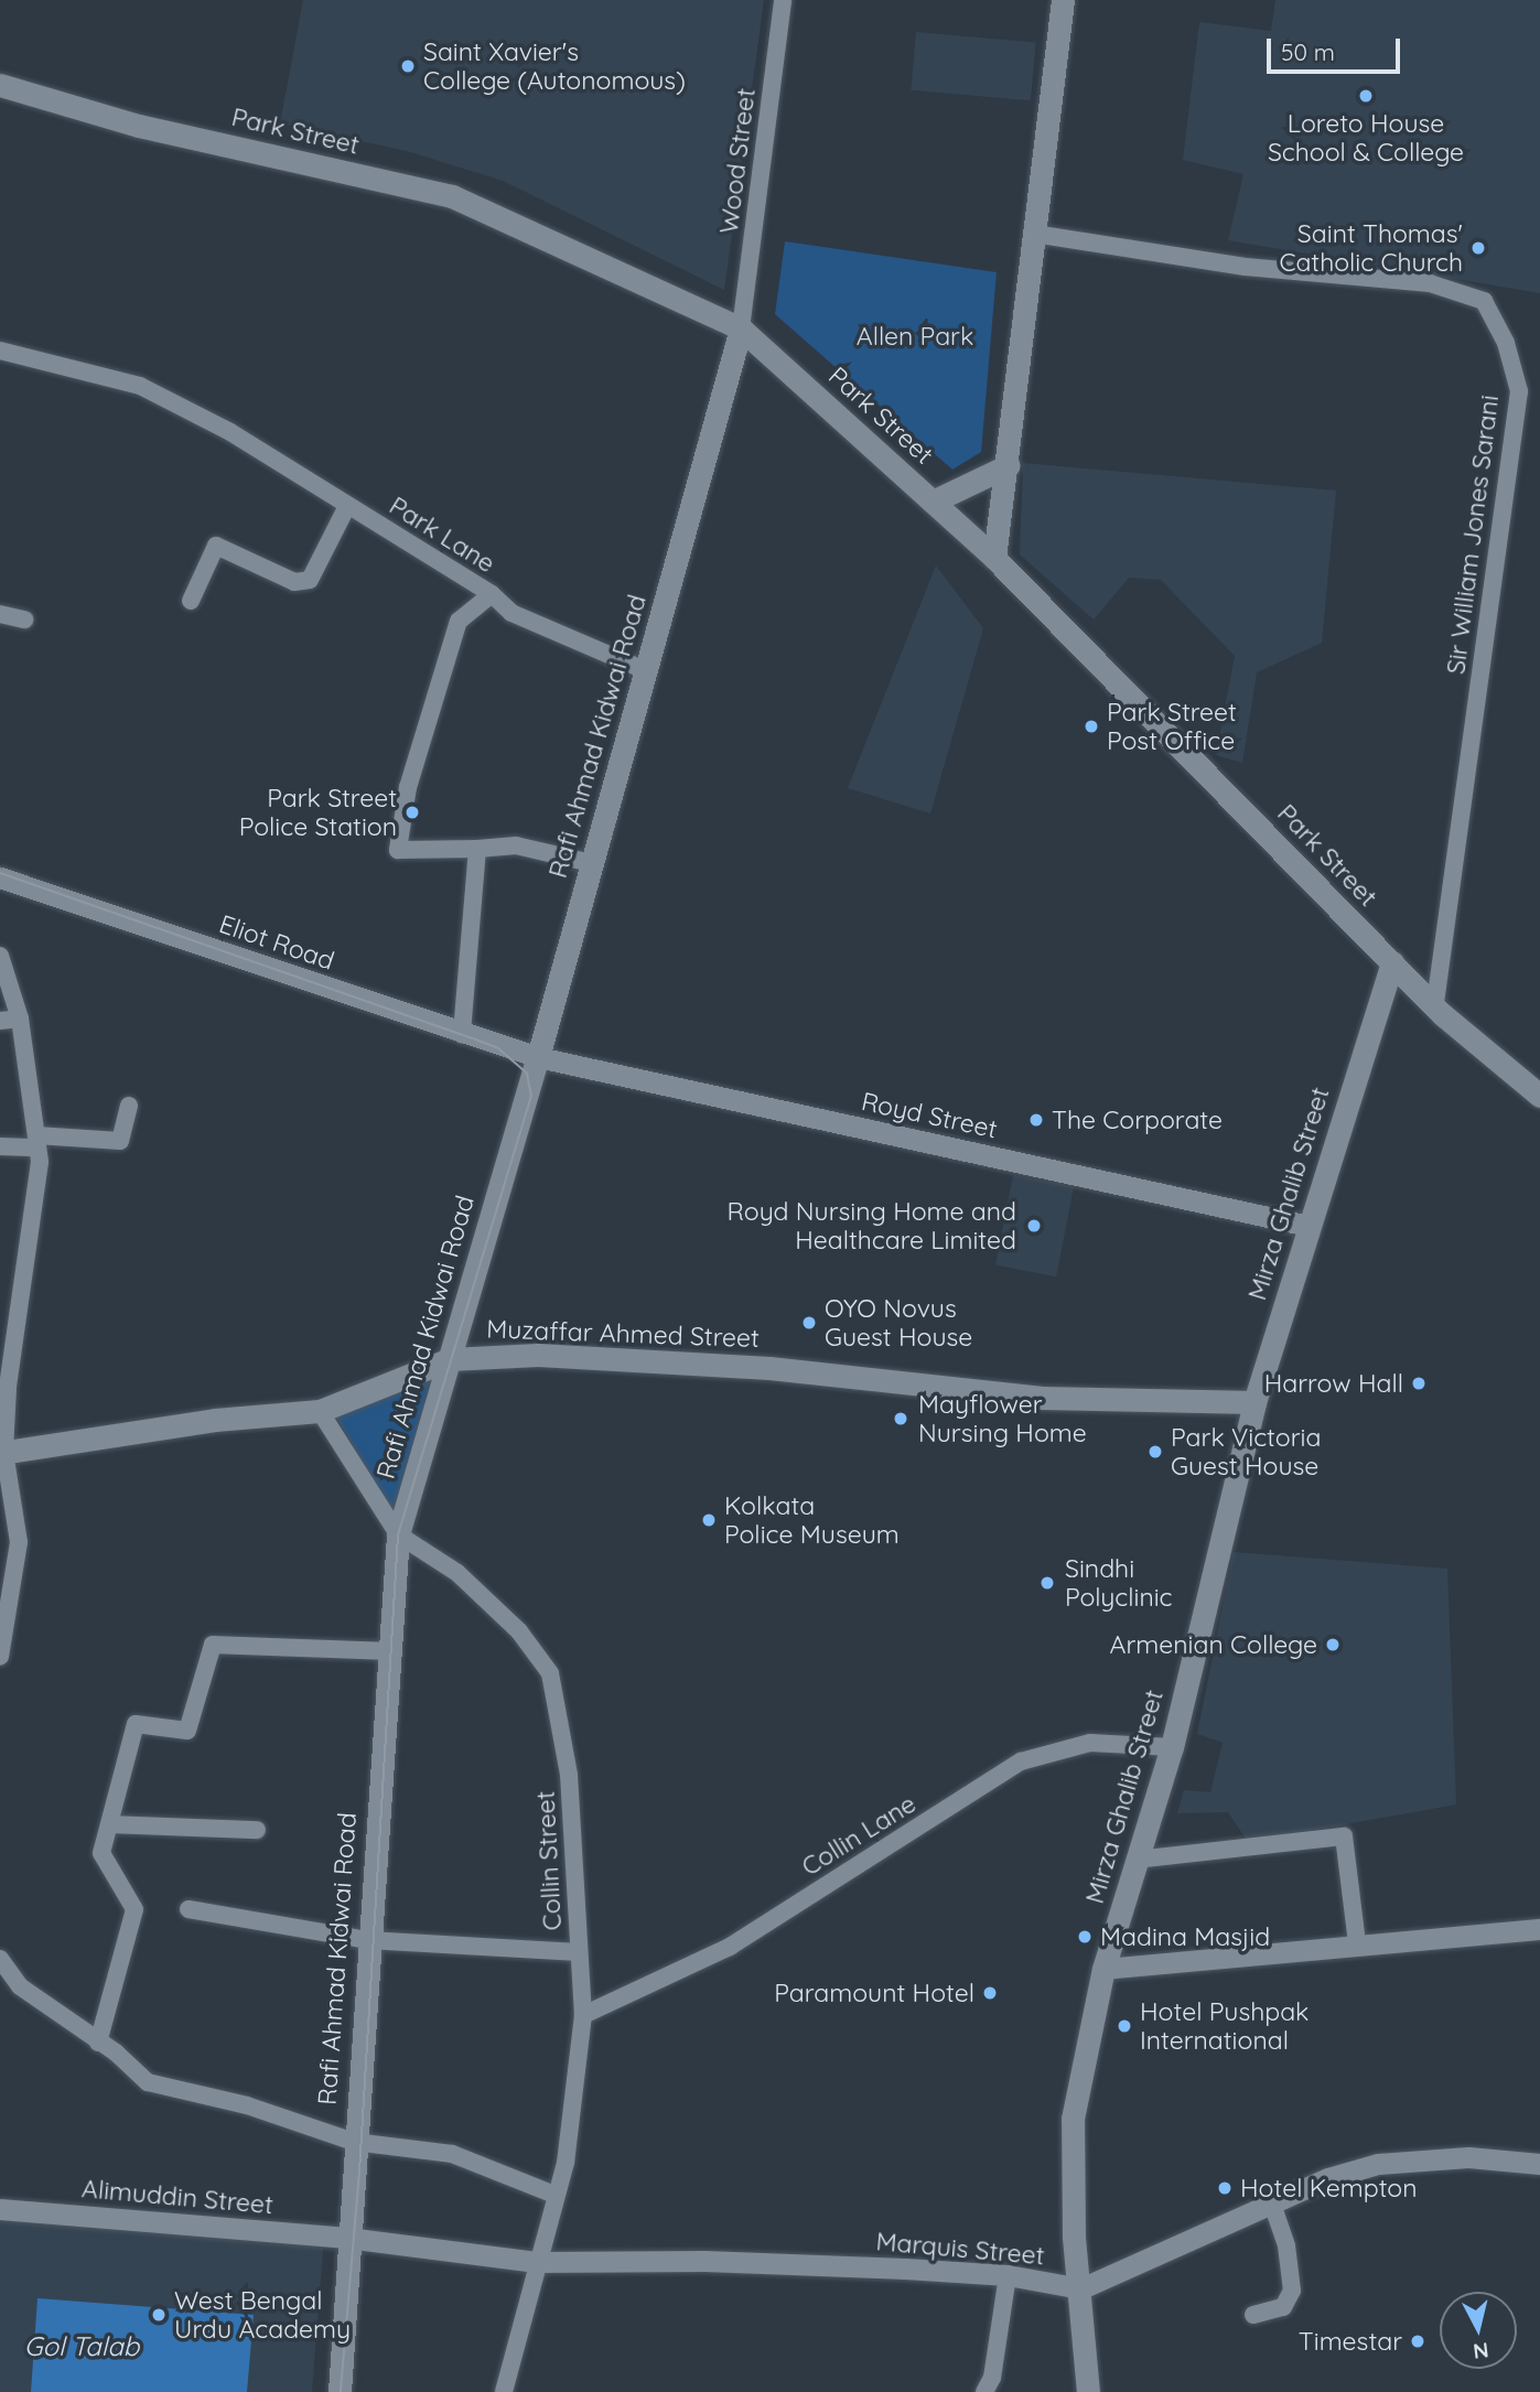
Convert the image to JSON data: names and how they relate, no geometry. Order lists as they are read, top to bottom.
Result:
{
  "streets": {
    "main road": [
      "Park Street",
      "Rafi Ahmad Kidwai Road",
      "Mirza Ghalib Street",
      "Muzaffar Ahmed Street"
    ],
    "street": [
      "Wood Street",
      "Park Lane",
      "Sir William Jones Sarani",
      "Eliot Road",
      "Royd Street",
      "Collin Lane",
      "Collin Street",
      "Alimuddin Street",
      "Marquis Street"
    ]
  },
  "crossings": [
    ["Park Street", "Wood Street"],
    ["Park Street", "Sir William Jones Sarani"],
    ["Park Street", "Rafi Ahmad Kidwai Road"],
    ["Park Street", "Mirza Ghalib Street"],
    ["Wood Street", "Rafi Ahmad Kidwai Road"],
    ["Rafi Ahmad Kidwai Road", "Eliot Road"],
    ["Rafi Ahmad Kidwai Road", "Royd Street"],
    ["Rafi Ahmad Kidwai Road", "Muzaffar Ahmed Street"],
    ["Rafi Ahmad Kidwai Road", "Collin Street"],
    ["Rafi Ahmad Kidwai Road", "Alimuddin Street"],
    ["Rafi Ahmad Kidwai Road", "Marquis Street"],
    ["Eliot Road", "Royd Street"],
    ["Royd Street", "Mirza Ghalib Street"],
    ["Mirza Ghalib Street", "Muzaffar Ahmed Street"],
    ["Mirza Ghalib Street", "Collin Lane"],
    ["Mirza Ghalib Street", "Marquis Street"],
    ["Muzaffar Ahmed Street", "Collin Street"],
    ["Collin Lane", "Collin Street"],
    ["Collin Street", "Marquis Street"],
    ["Alimuddin Street", "Marquis Street"]
  ],
  "water": ["Gol Talab"],
  "parks": ["Allen Park"],
  "places": [
    "Saint Xavier's College (Autonomous)",
    "Loreto House School & College",
    "Saint Thomas' Catholic Church",
    "Park Street Post Office",
    "Park Street Police Station",
    "The Corporate",
    "Royd Nursing Home and Healthcare Limited",
    "OYO Novus Guest House",
    "Harrow Hall",
    "Mayflower Nursing Home",
    "Park Victoria Guest House",
    "Kolkata Police Museum",
    "Sindhi Polyclinic",
    "Armenian College",
    "Madina Masjid",
    "Paramount Hotel",
    "Hotel Pushpak International",
    "Hotel Kempton",
    "West Bengal Urdu Academy",
    "Timestar"
  ],
  "scale_bar": "50 m",
  "north": "bottom"
}
